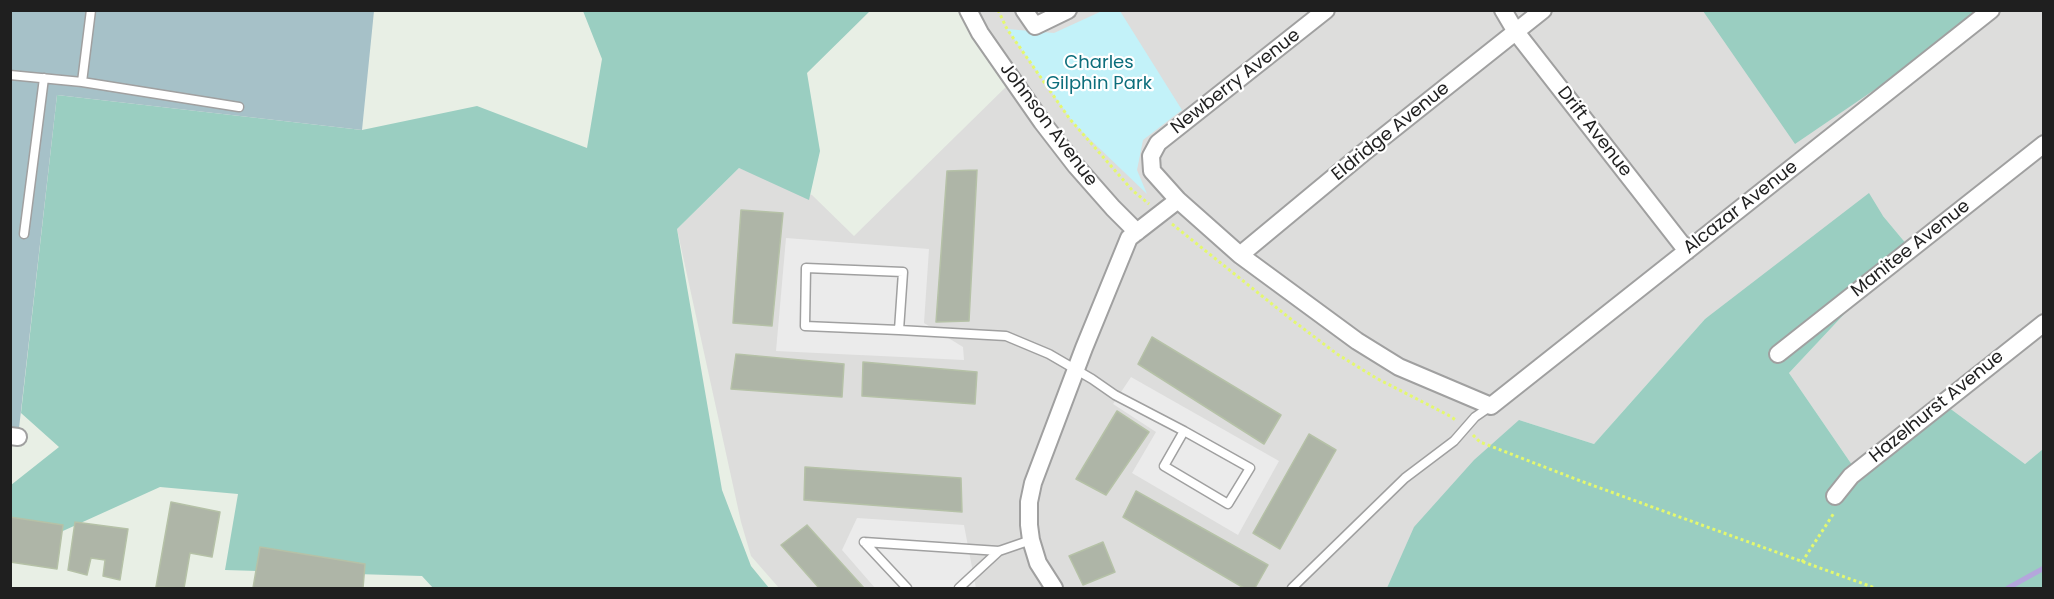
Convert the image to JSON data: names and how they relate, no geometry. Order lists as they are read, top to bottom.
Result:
{
  "streets": {
    "street": [
      "Newberry Avenue",
      "Johnson Avenue",
      "Eldridge Avenue",
      "Drift Avenue",
      "Alcazar Avenue",
      "Manitee Avenue",
      "Hazelhurst Avenue"
    ]
  },
  "crossings": [
    ["Eldridge Avenue", "Drift Avenue"],
    ["Drift Avenue", "Alcazar Avenue"]
  ],
  "parks": ["Charles Gilphin Park"]
}
